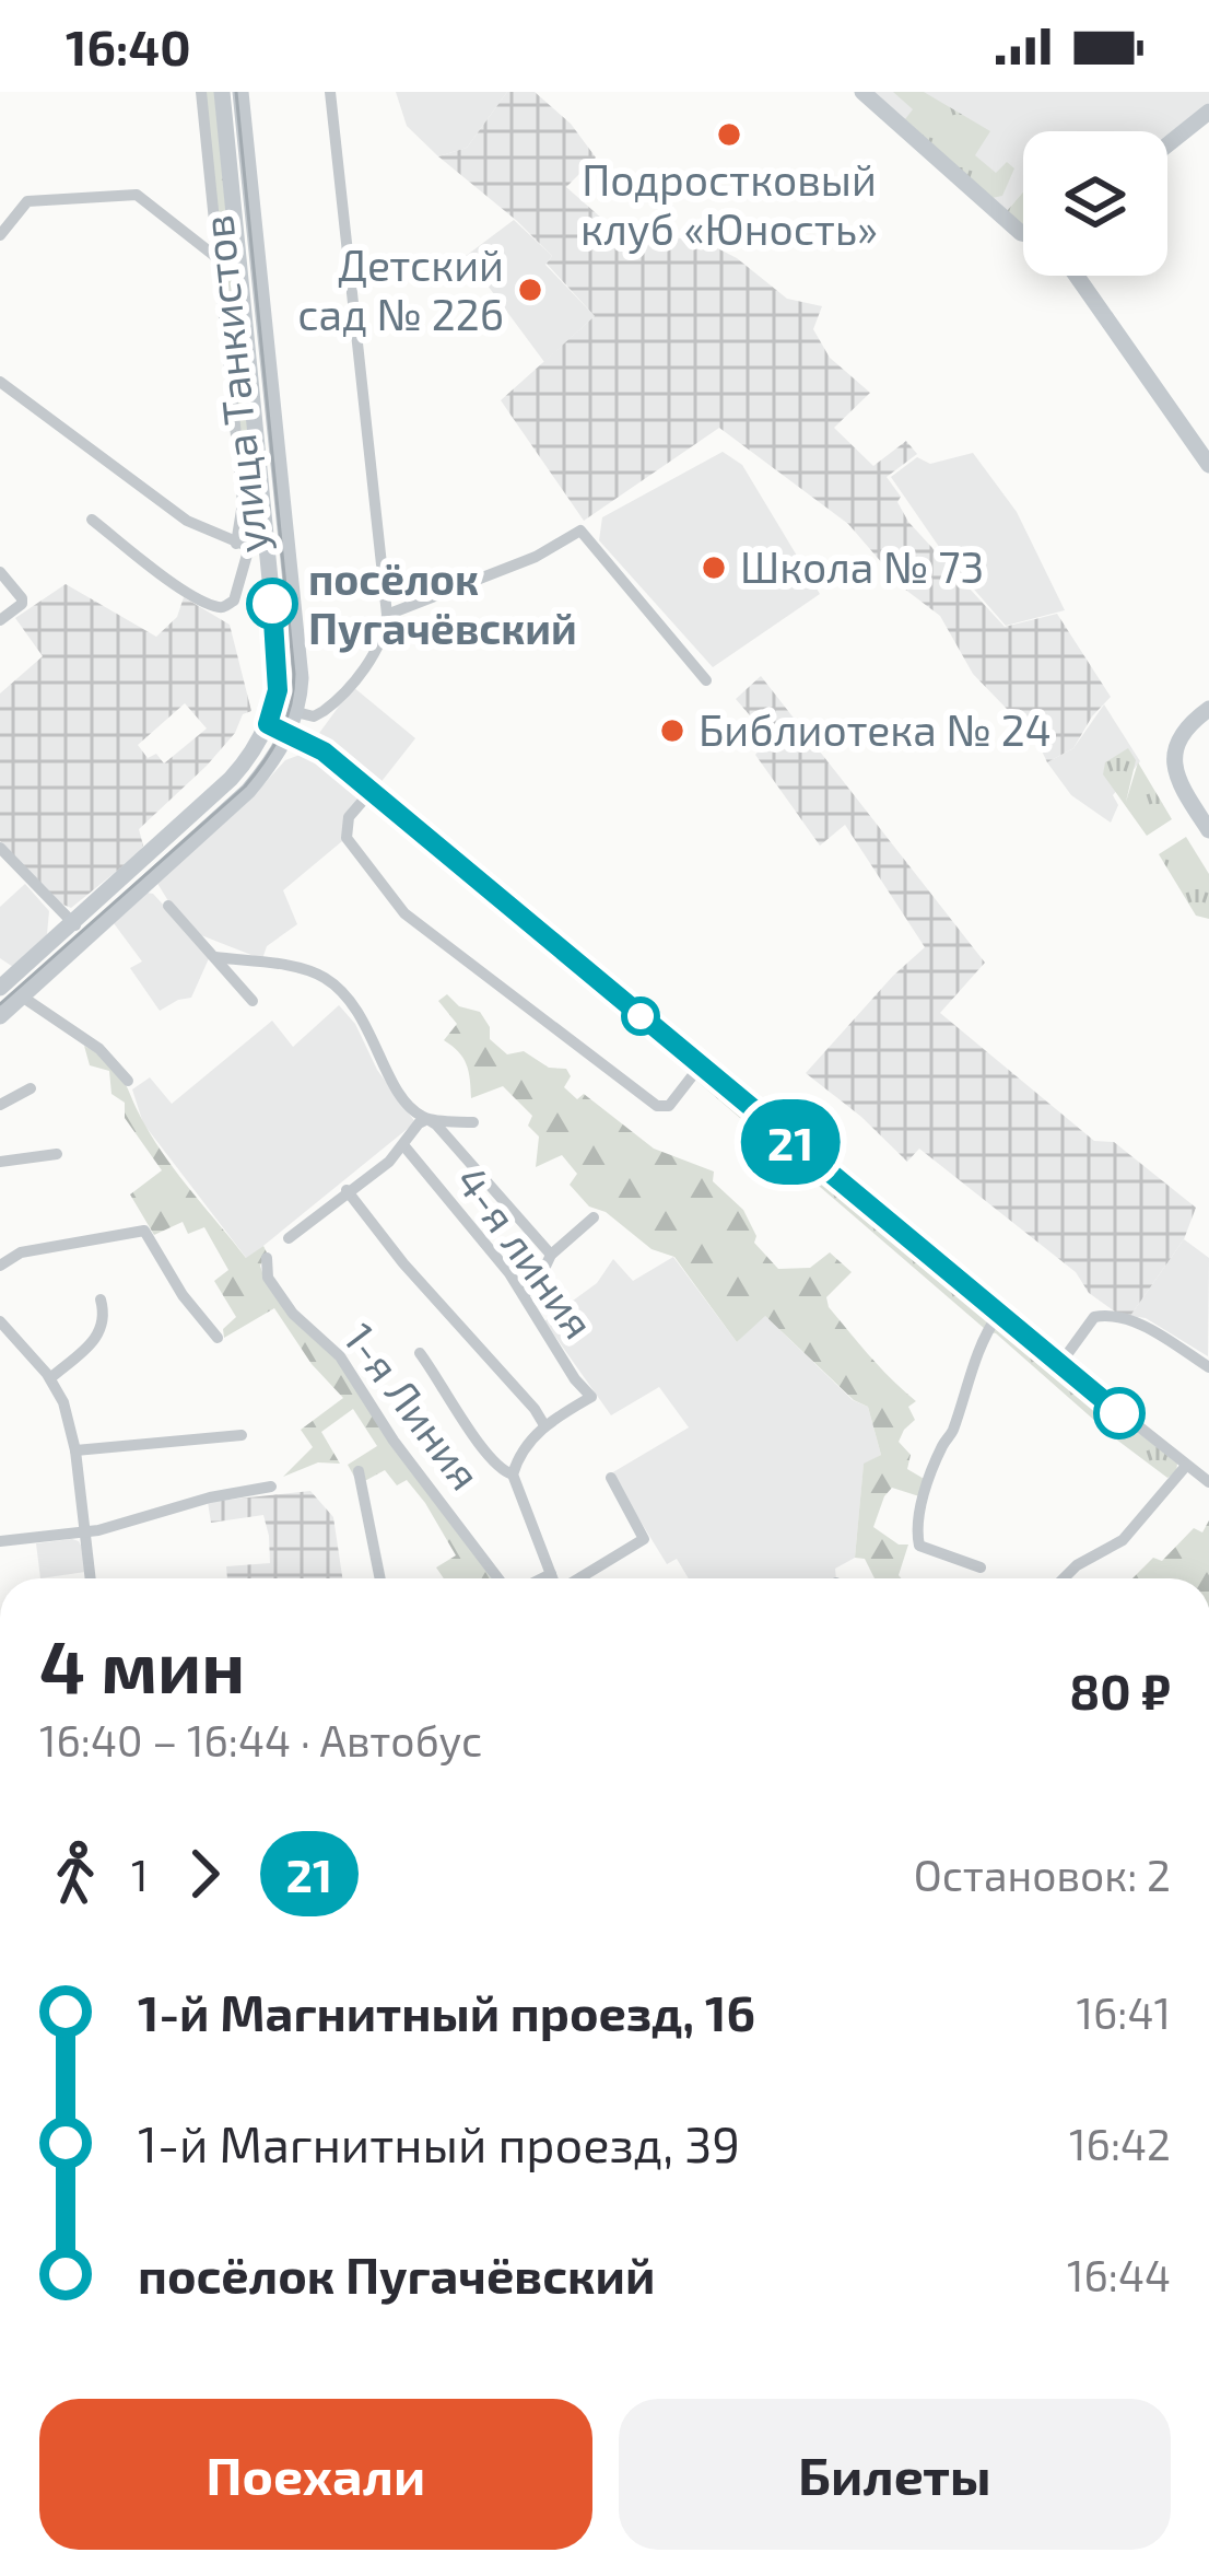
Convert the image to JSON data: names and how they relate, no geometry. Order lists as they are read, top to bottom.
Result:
{
  "streets": {
    "main road": ["улица Танкистов"],
    "street": ["4-я линия", "1-я Линия"]
  },
  "places": [
    "Подростковый клуб «Юность»",
    "Детский сад № 226",
    "Школа № 73",
    "посёлок Пугачёвский",
    "Библиотека № 24"
  ],
  "lines": ["bus line 21"],
  "page": {
    "status": "16:40",
    "on_map": "21",
    "heading": ["4 мин", "16:40 – 16:44 · Автобус", "80 ₽"],
    "legs": ["1", "21", "Остановок: 2"],
    "list": [
      {
        "name": "1-й Магнитный проезд, 16",
        "value": "16:41"
      },
      {
        "name": "1-й Магнитный проезд, 39",
        "value": "16:42"
      },
      {
        "name": "посёлок Пугачёвский",
        "value": "16:44"
      }
    ],
    "buttons": ["Поехали", "Билеты"]
  }
}
